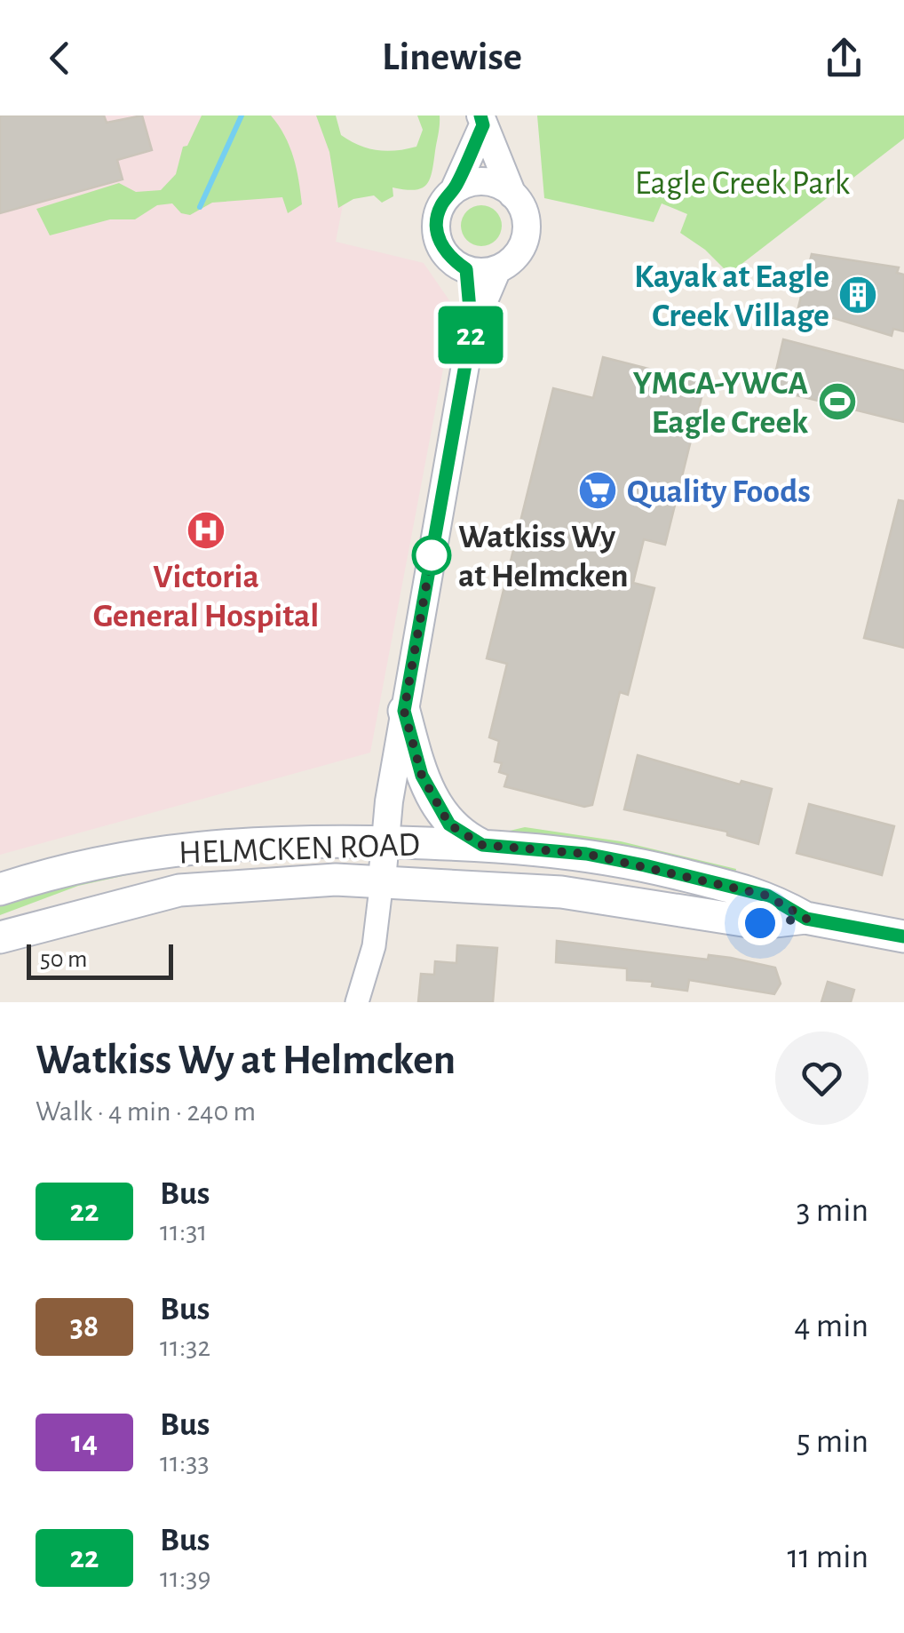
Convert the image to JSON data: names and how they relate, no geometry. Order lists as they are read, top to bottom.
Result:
{
  "streets": {
    "main road": ["HELMCKEN ROAD"]
  },
  "parks": ["Eagle Creek Park"],
  "places": {
    "building": ["Kayak at Eagle Creek Village"],
    "sports": ["YMCA-YWCA Eagle Creek"],
    "supermarket": ["Quality Foods"],
    "hospital": ["Victoria General Hospital"],
    "other": ["Watkiss Wy at Helmcken"]
  },
  "lines": ["bus line 22"],
  "scale_bar": "50 m",
  "page": {
    "header": "Linewise",
    "on_map": "22",
    "scale": "50 m",
    "heading": ["Watkiss Wy at Helmcken", "Walk · 4 min · 240 m"],
    "list": [
      {
        "mark": "22",
        "name": "Bus",
        "note": "11:31",
        "value": "3 min"
      },
      {
        "mark": "38",
        "name": "Bus",
        "note": "11:32",
        "value": "4 min"
      },
      {
        "mark": "14",
        "name": "Bus",
        "note": "11:33",
        "value": "5 min"
      },
      {
        "mark": "22",
        "name": "Bus",
        "note": "11:39",
        "value": "11 min"
      }
    ]
  }
}
